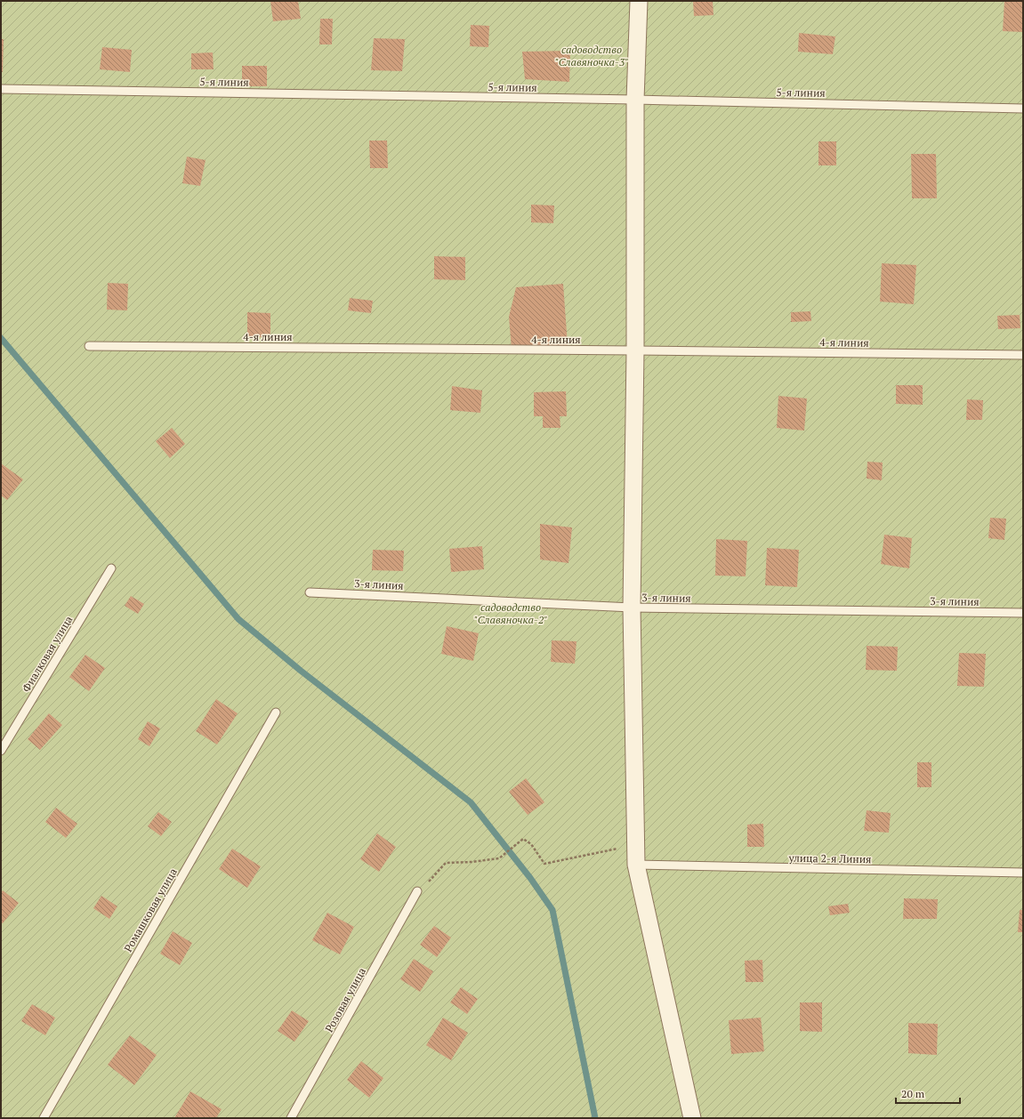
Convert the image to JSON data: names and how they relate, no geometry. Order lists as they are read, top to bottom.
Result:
{
  "streets": {
    "lane": [
      "5-я линия",
      "4-я линия",
      "3-я линия",
      "Фиалковая улица",
      "улица 2-я Линия",
      "Ромашковая улица",
      "Розовая улица"
    ]
  },
  "parks": ["садоводство \"Славяночка-3\"", "садоводство \"Славяночка-2\""],
  "scale_bar": "20 m"
}
